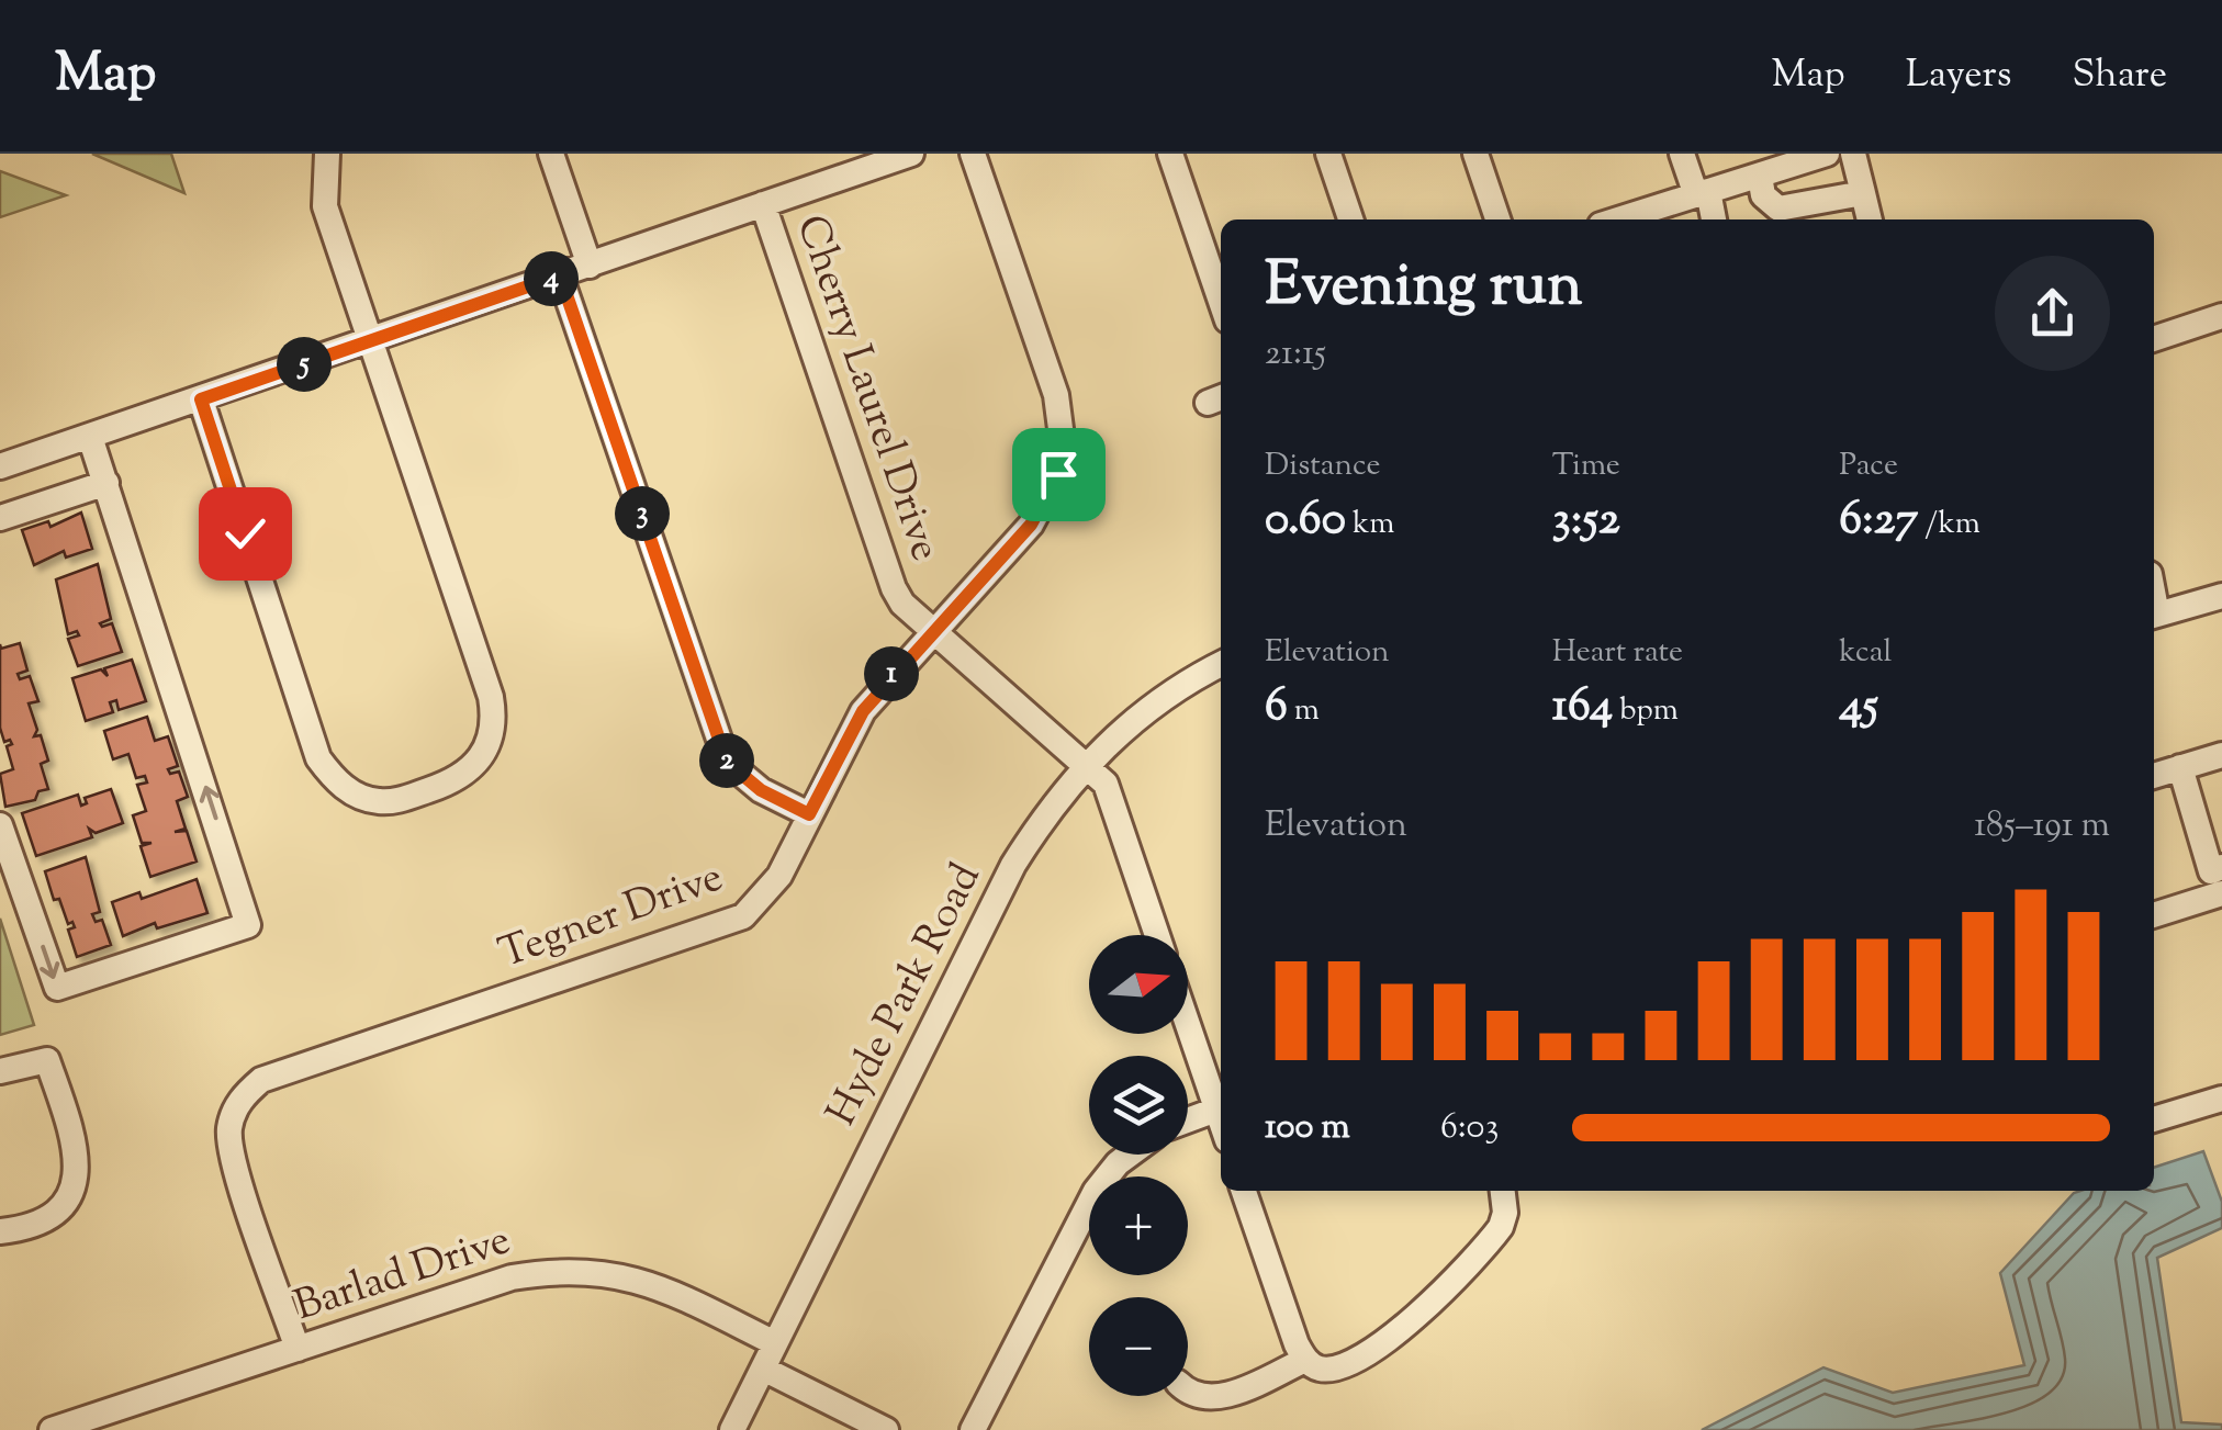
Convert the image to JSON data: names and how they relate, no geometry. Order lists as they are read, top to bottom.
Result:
{
  "streets": {
    "street": [
      "Cherry Laurel Drive",
      "Tegner Drive",
      "Hyde Park Road",
      "Barlad Drive"
    ]
  },
  "crossings": [
    ["Cherry Laurel Drive", "Tegner Drive"],
    ["Cherry Laurel Drive", "Hyde Park Road"],
    ["Tegner Drive", "Barlad Drive"],
    ["Hyde Park Road", "Barlad Drive"]
  ],
  "north": "right",
  "page": {
    "header": "Map",
    "nav": ["Map", "Layers", "Share"],
    "heading": ["Evening run", "21:15"],
    "pins": [
      "4",
      "5",
      "3",
      "1",
      "2"
    ],
    "stats": [
      ["Distance", "0.60 km"],
      ["Time", "3:52"],
      ["Pace", "6:27 /km"],
      ["Elevation", "6 m"],
      ["Heart rate", "164 bpm"],
      ["kcal", "45"]
    ],
    "chart": ["Elevation", "185–191 m"],
    "map_buttons": ["+", "−"],
    "list": [
      {
        "name": "100 m",
        "note": "6:03"
      }
    ]
  }
}
